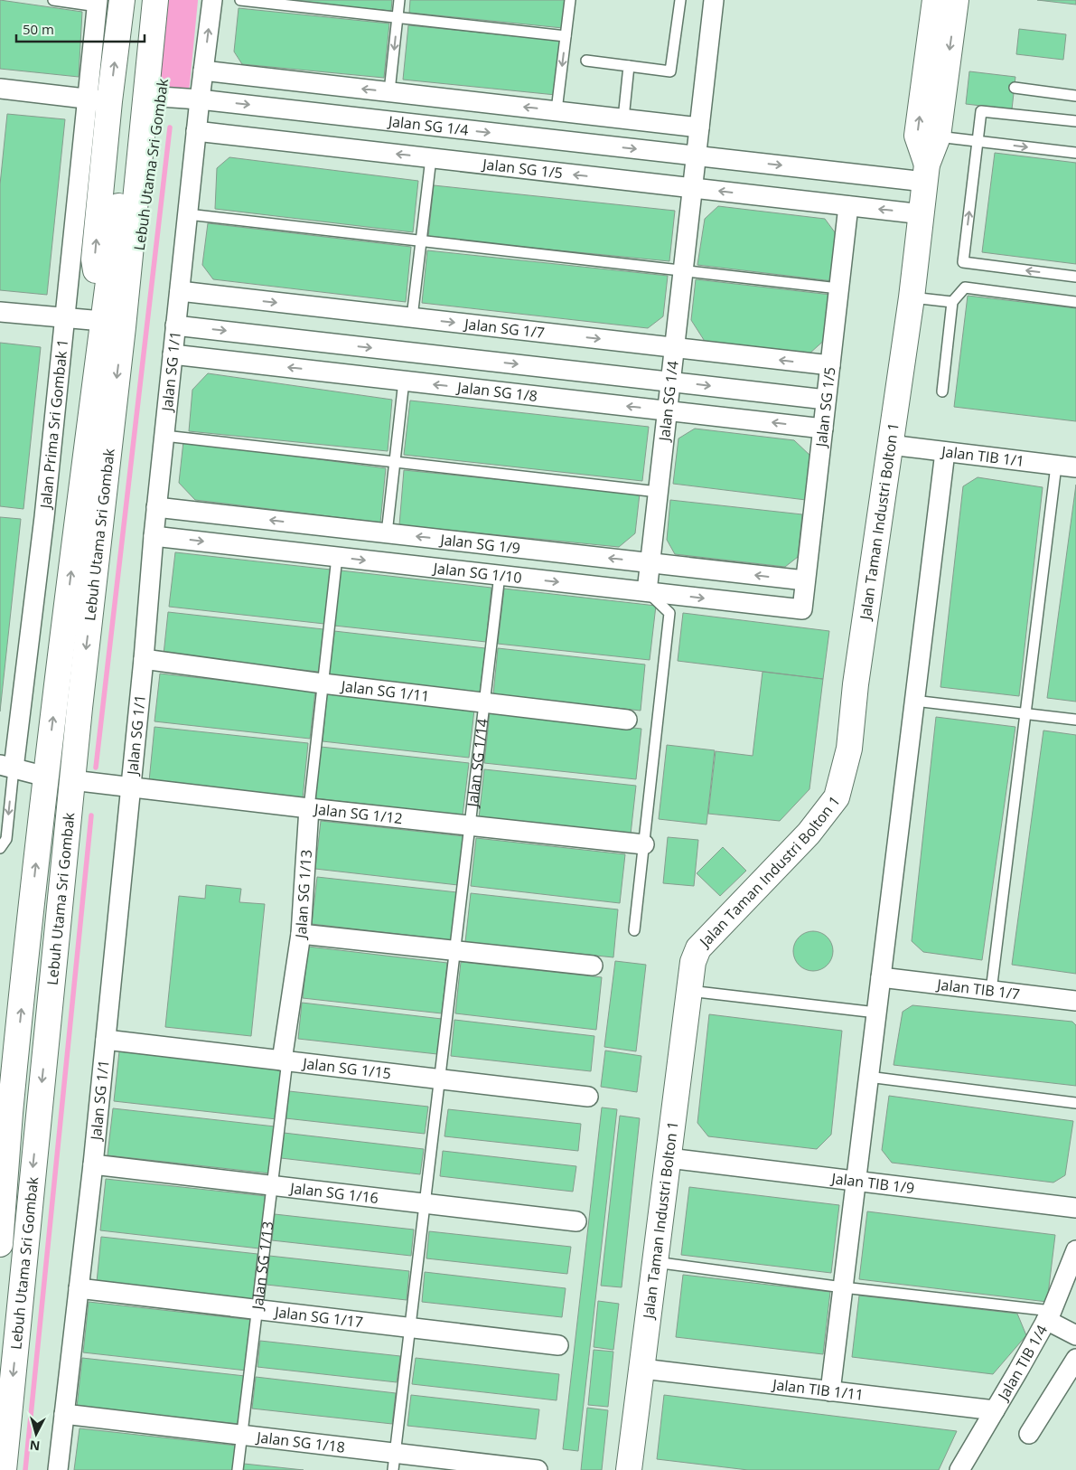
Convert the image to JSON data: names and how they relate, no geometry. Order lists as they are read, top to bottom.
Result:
{
  "streets": {
    "street": [
      "Jalan SG 1/4",
      "Lebuh Utama Sri Gombak",
      "Jalan SG 1/5",
      "Jalan SG 1/7",
      "Jalan SG 1/1",
      "Jalan SG 1/8",
      "Jalan Prima Sri Gombak 1",
      "Jalan TIB 1/1",
      "Jalan Taman Industri Bolton 1",
      "Jalan SG 1/9",
      "Jalan SG 1/10",
      "Jalan SG 1/11",
      "Jalan SG 1/12",
      "Jalan SG 1/13",
      "Jalan TIB 1/7",
      "Jalan SG 1/15",
      "Jalan TIB 1/9",
      "Jalan SG 1/16",
      "Jalan SG 1/17",
      "Jalan TIB 1/4",
      "Jalan TIB 1/11",
      "Jalan SG 1/18"
    ],
    "lane": ["Jalan SG 1/14"]
  },
  "crossings": [
    ["Jalan SG 1/4", "Lebuh Utama Sri Gombak"],
    ["Jalan SG 1/4", "Jalan SG 1/5"],
    ["Jalan SG 1/4", "Jalan SG 1/7"],
    ["Jalan SG 1/4", "Jalan SG 1/1"],
    ["Jalan SG 1/4", "Jalan SG 1/8"],
    ["Jalan SG 1/4", "Jalan Taman Industri Bolton 1"],
    ["Jalan SG 1/4", "Jalan SG 1/9"],
    ["Jalan SG 1/4", "Jalan SG 1/10"],
    ["Lebuh Utama Sri Gombak", "Jalan Prima Sri Gombak 1"],
    ["Lebuh Utama Sri Gombak", "Jalan SG 1/12"],
    ["Jalan SG 1/5", "Jalan SG 1/7"],
    ["Jalan SG 1/5", "Jalan SG 1/1"],
    ["Jalan SG 1/5", "Jalan SG 1/8"],
    ["Jalan SG 1/5", "Jalan Taman Industri Bolton 1"],
    ["Jalan SG 1/5", "Jalan SG 1/9"],
    ["Jalan SG 1/5", "Jalan SG 1/10"],
    ["Jalan SG 1/7", "Jalan SG 1/1"],
    ["Jalan SG 1/1", "Jalan SG 1/8"],
    ["Jalan SG 1/1", "Jalan SG 1/9"],
    ["Jalan SG 1/1", "Jalan SG 1/10"],
    ["Jalan SG 1/1", "Jalan SG 1/11"],
    ["Jalan SG 1/1", "Jalan SG 1/12"],
    ["Jalan SG 1/1", "Jalan SG 1/15"],
    ["Jalan SG 1/1", "Jalan SG 1/16"],
    ["Jalan SG 1/1", "Jalan SG 1/17"],
    ["Jalan SG 1/1", "Jalan SG 1/18"],
    ["Jalan TIB 1/1", "Jalan Taman Industri Bolton 1"],
    ["Jalan Taman Industri Bolton 1", "Jalan TIB 1/9"],
    ["Jalan Taman Industri Bolton 1", "Jalan TIB 1/11"],
    ["Jalan SG 1/10", "Jalan SG 1/14"],
    ["Jalan SG 1/11", "Jalan SG 1/14"],
    ["Jalan SG 1/14", "Jalan SG 1/12"],
    ["Jalan SG 1/14", "Jalan SG 1/15"],
    ["Jalan SG 1/14", "Jalan SG 1/16"],
    ["Jalan SG 1/14", "Jalan SG 1/17"],
    ["Jalan SG 1/14", "Jalan SG 1/18"],
    ["Jalan SG 1/12", "Jalan SG 1/13"],
    ["Jalan SG 1/13", "Jalan SG 1/15"],
    ["Jalan SG 1/13", "Jalan SG 1/16"],
    ["Jalan SG 1/13", "Jalan SG 1/17"],
    ["Jalan SG 1/13", "Jalan SG 1/18"],
    ["Jalan TIB 1/4", "Jalan TIB 1/11"]
  ],
  "one_way": ["Jalan SG 1/5", "Jalan SG 1/9", "Jalan SG 1/10"],
  "scale_bar": "50 m",
  "north": "bottom"
}
